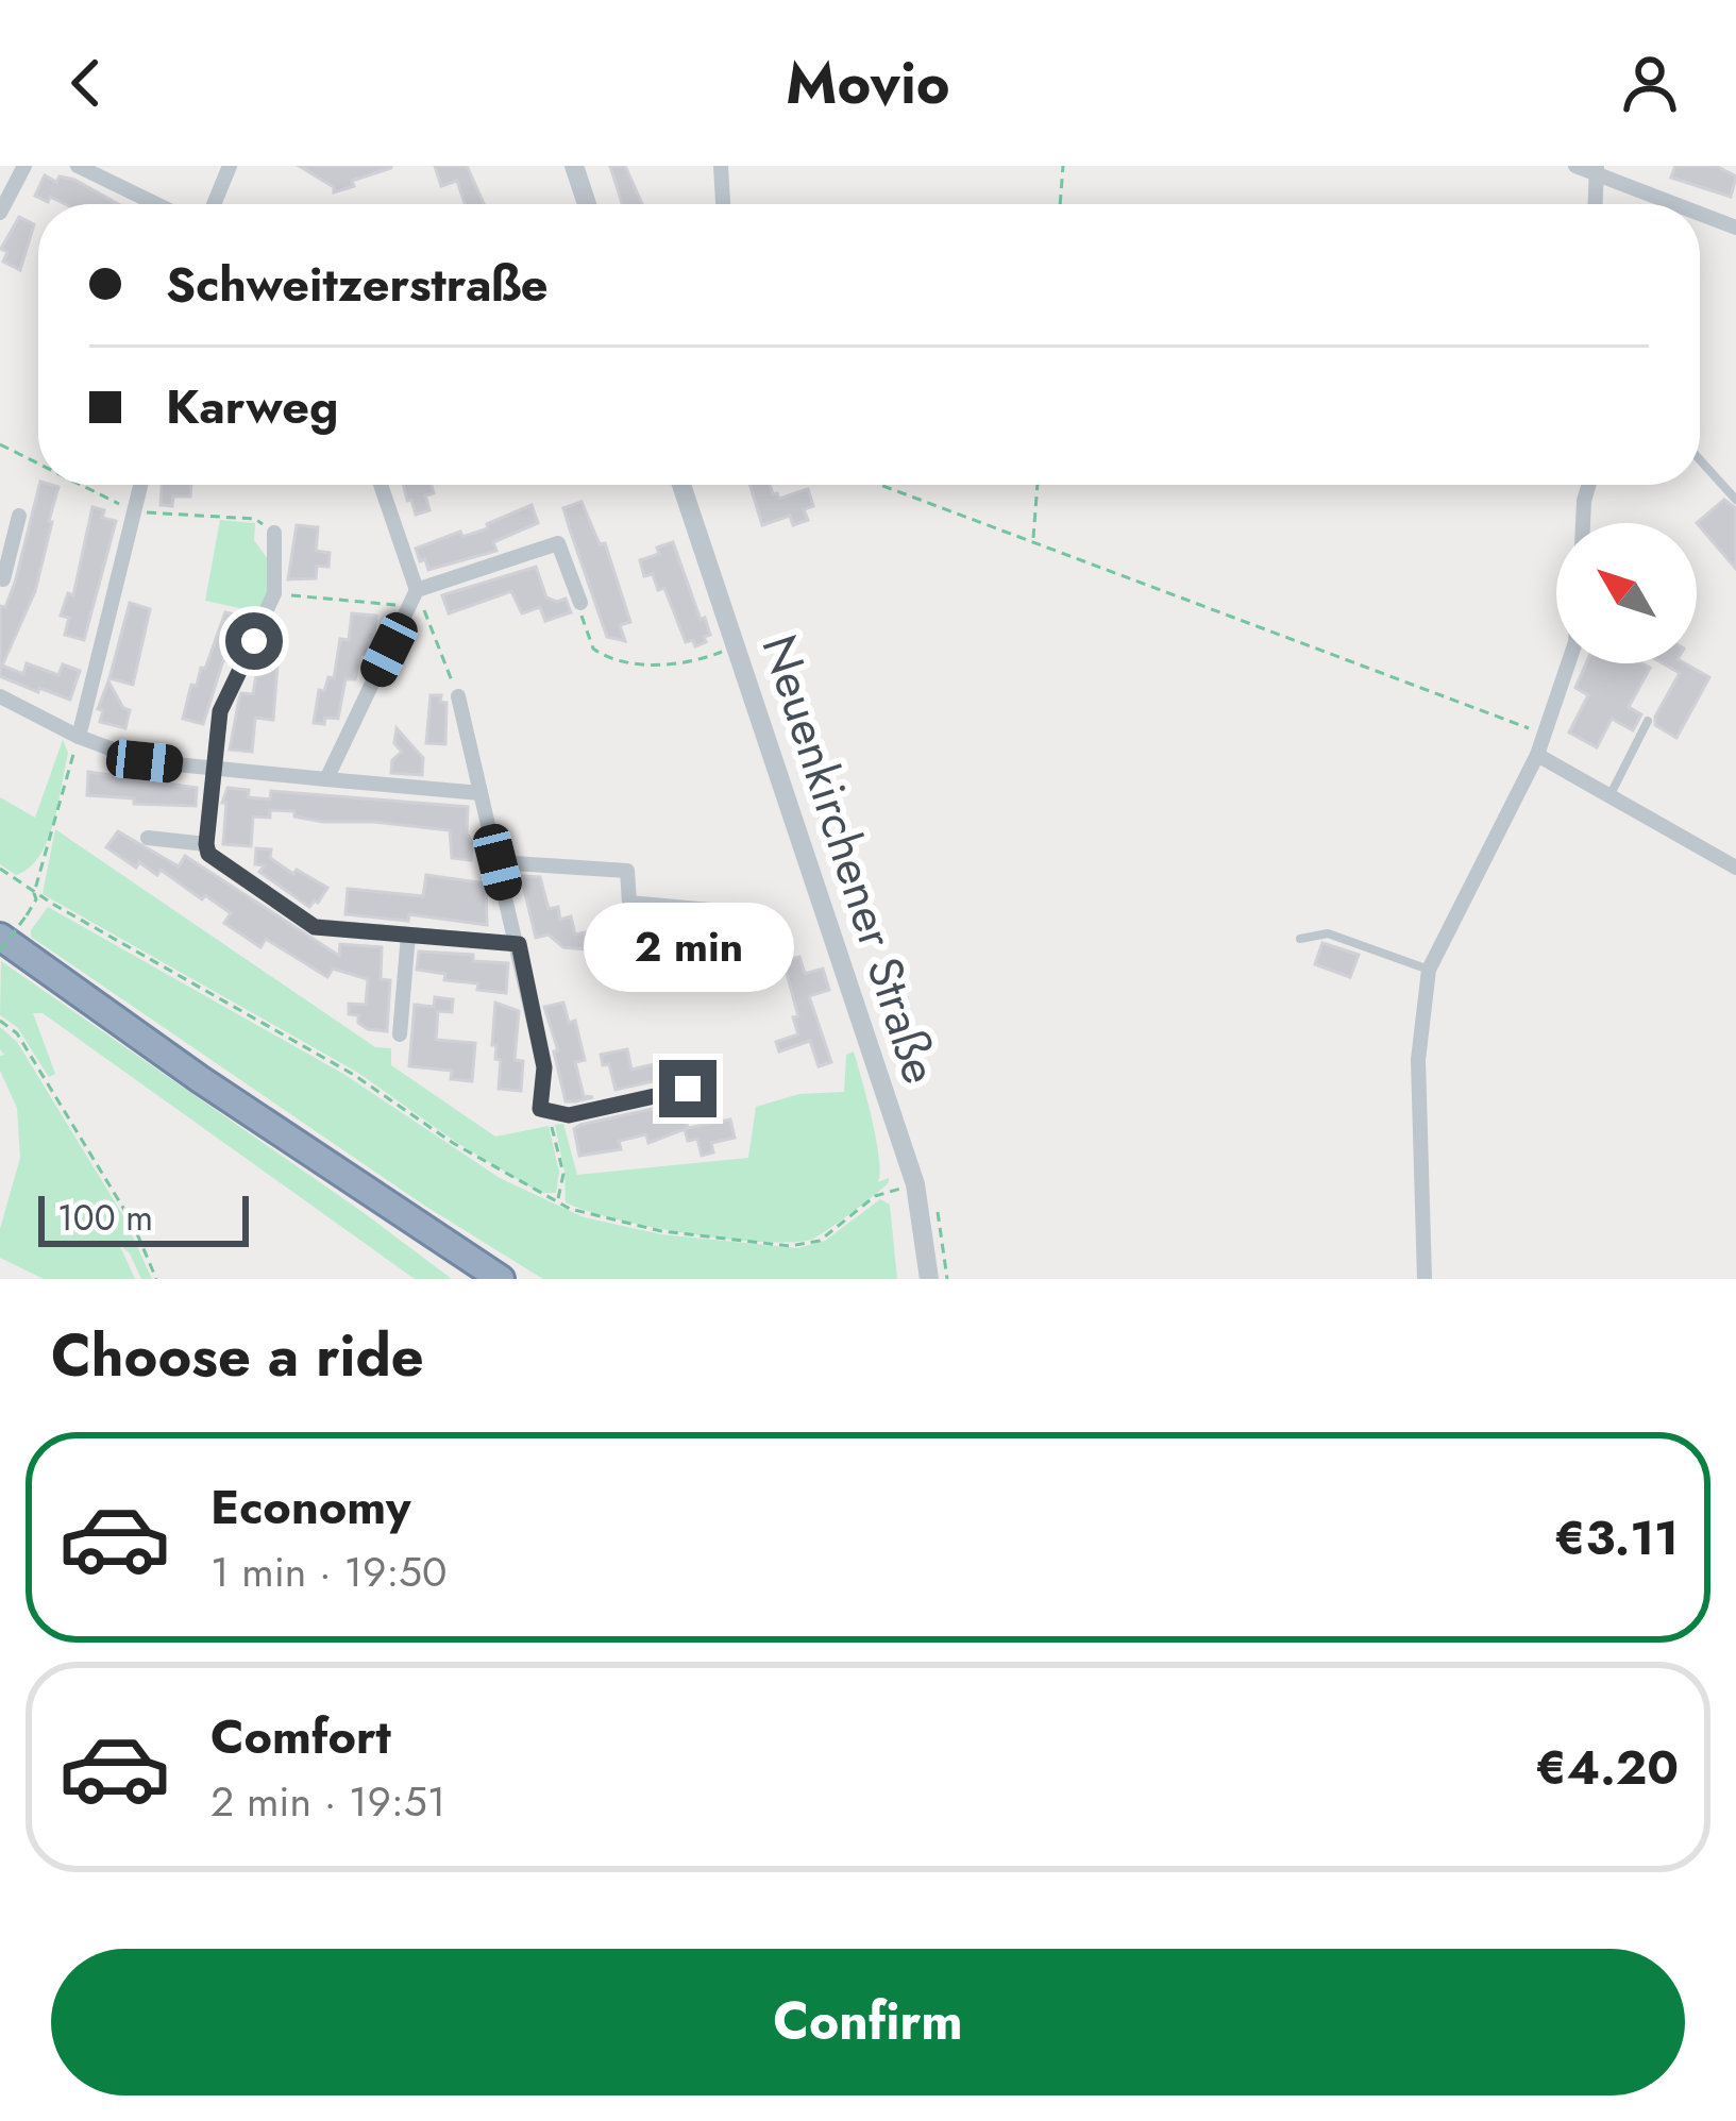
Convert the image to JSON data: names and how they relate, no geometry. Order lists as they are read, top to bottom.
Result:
{
  "streets": {
    "street": ["Neuenkirchener Straße"]
  },
  "scale_bar": "100 m",
  "north": "top left",
  "page": {
    "header": "Movio",
    "banner": ["Schweitzerstraße", "Karweg"],
    "bubble": "2 min",
    "scale": "100 m",
    "heading": "Choose a ride",
    "list": [
      {
        "name": "Economy",
        "note": "1 min · 19:50",
        "value": "€3.11"
      },
      {
        "name": "Comfort",
        "note": "2 min · 19:51",
        "value": "€4.20"
      }
    ],
    "buttons": "Confirm"
  }
}
